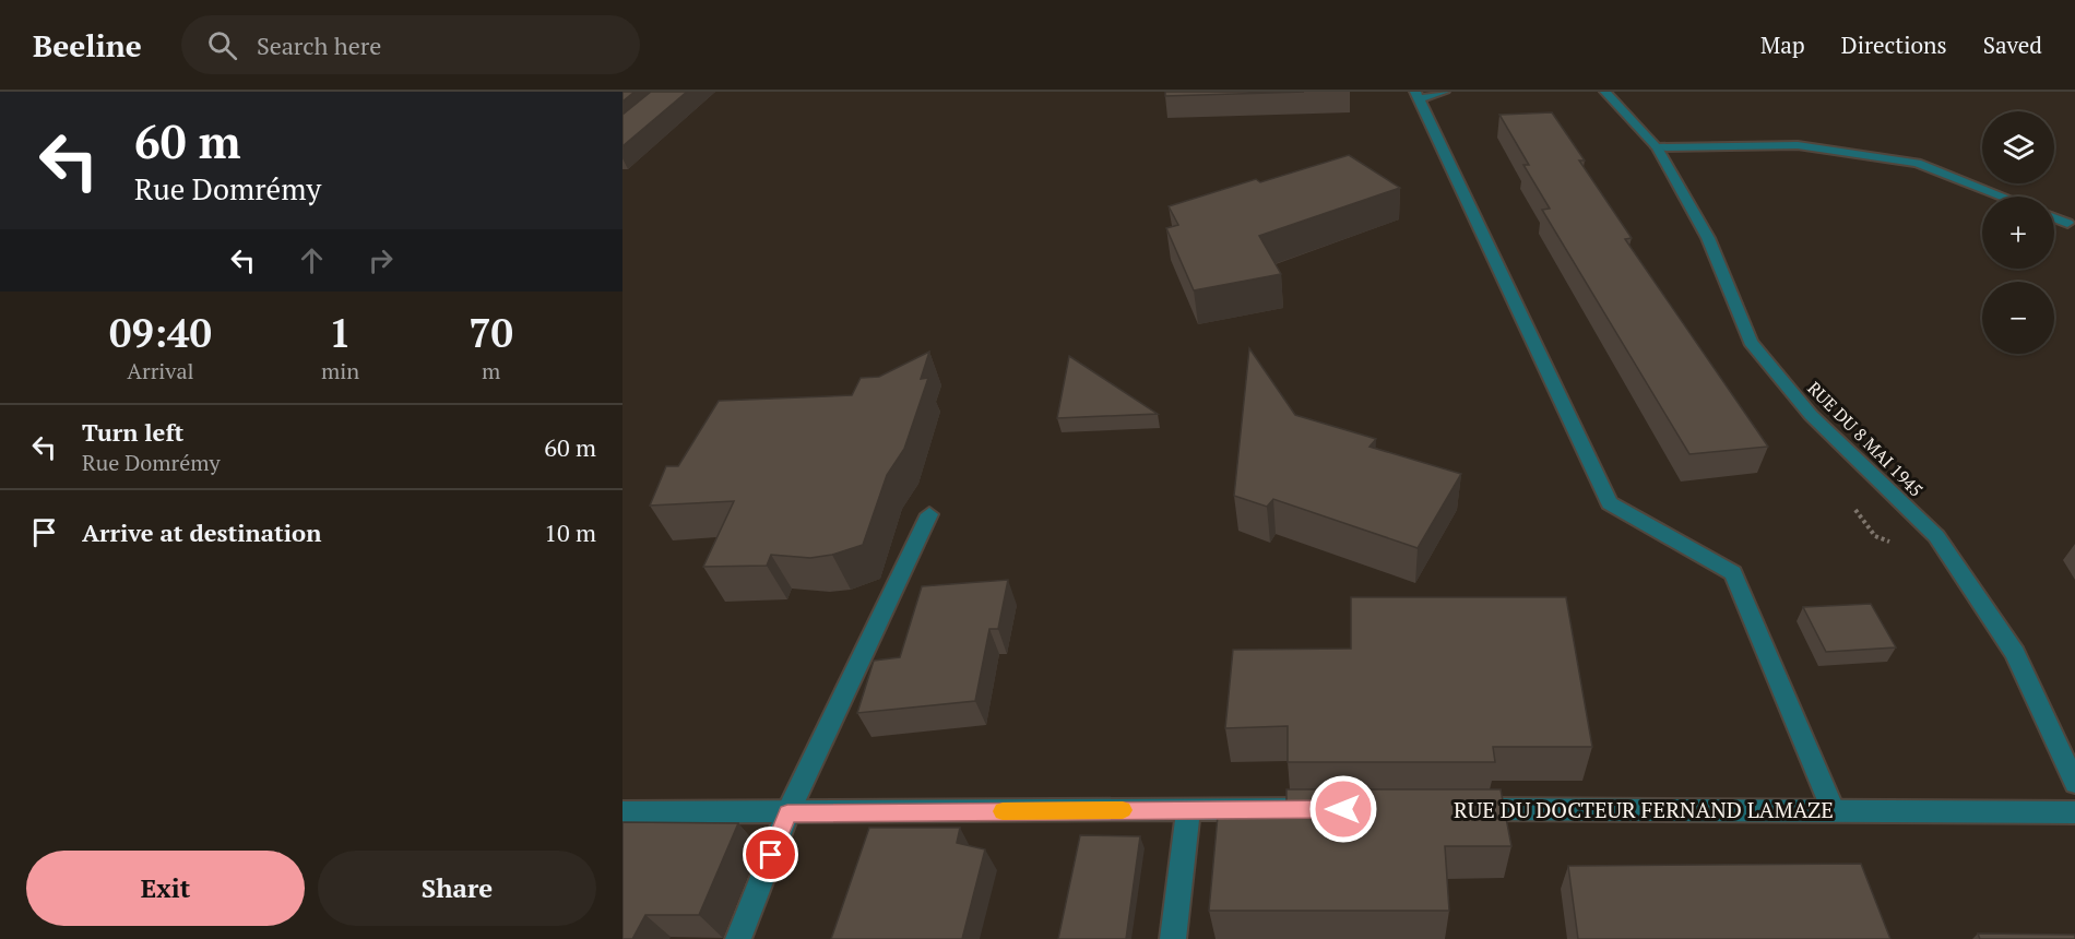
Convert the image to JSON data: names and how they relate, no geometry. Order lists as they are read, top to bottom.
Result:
{
  "streets": {
    "street": ["RUE DU 8 MAI 1945", "RUE DU DOCTEUR FERNAND LAMAZE"]
  },
  "page": {
    "header": "Beeline",
    "search": "Search here",
    "nav": ["Map", "Directions", "Saved"],
    "turn": ["60 m", "Rue Domrémy"],
    "map_buttons": ["+", "−"],
    "eta": [
      "09:40",
      "Arrival",
      "1",
      "min",
      "70",
      "m"
    ],
    "list": [
      {
        "name": "Turn left",
        "note": "Rue Domrémy",
        "value": "60 m"
      },
      {
        "name": "Arrive at destination",
        "value": "10 m"
      }
    ],
    "buttons": ["Exit", "Share"]
  }
}
